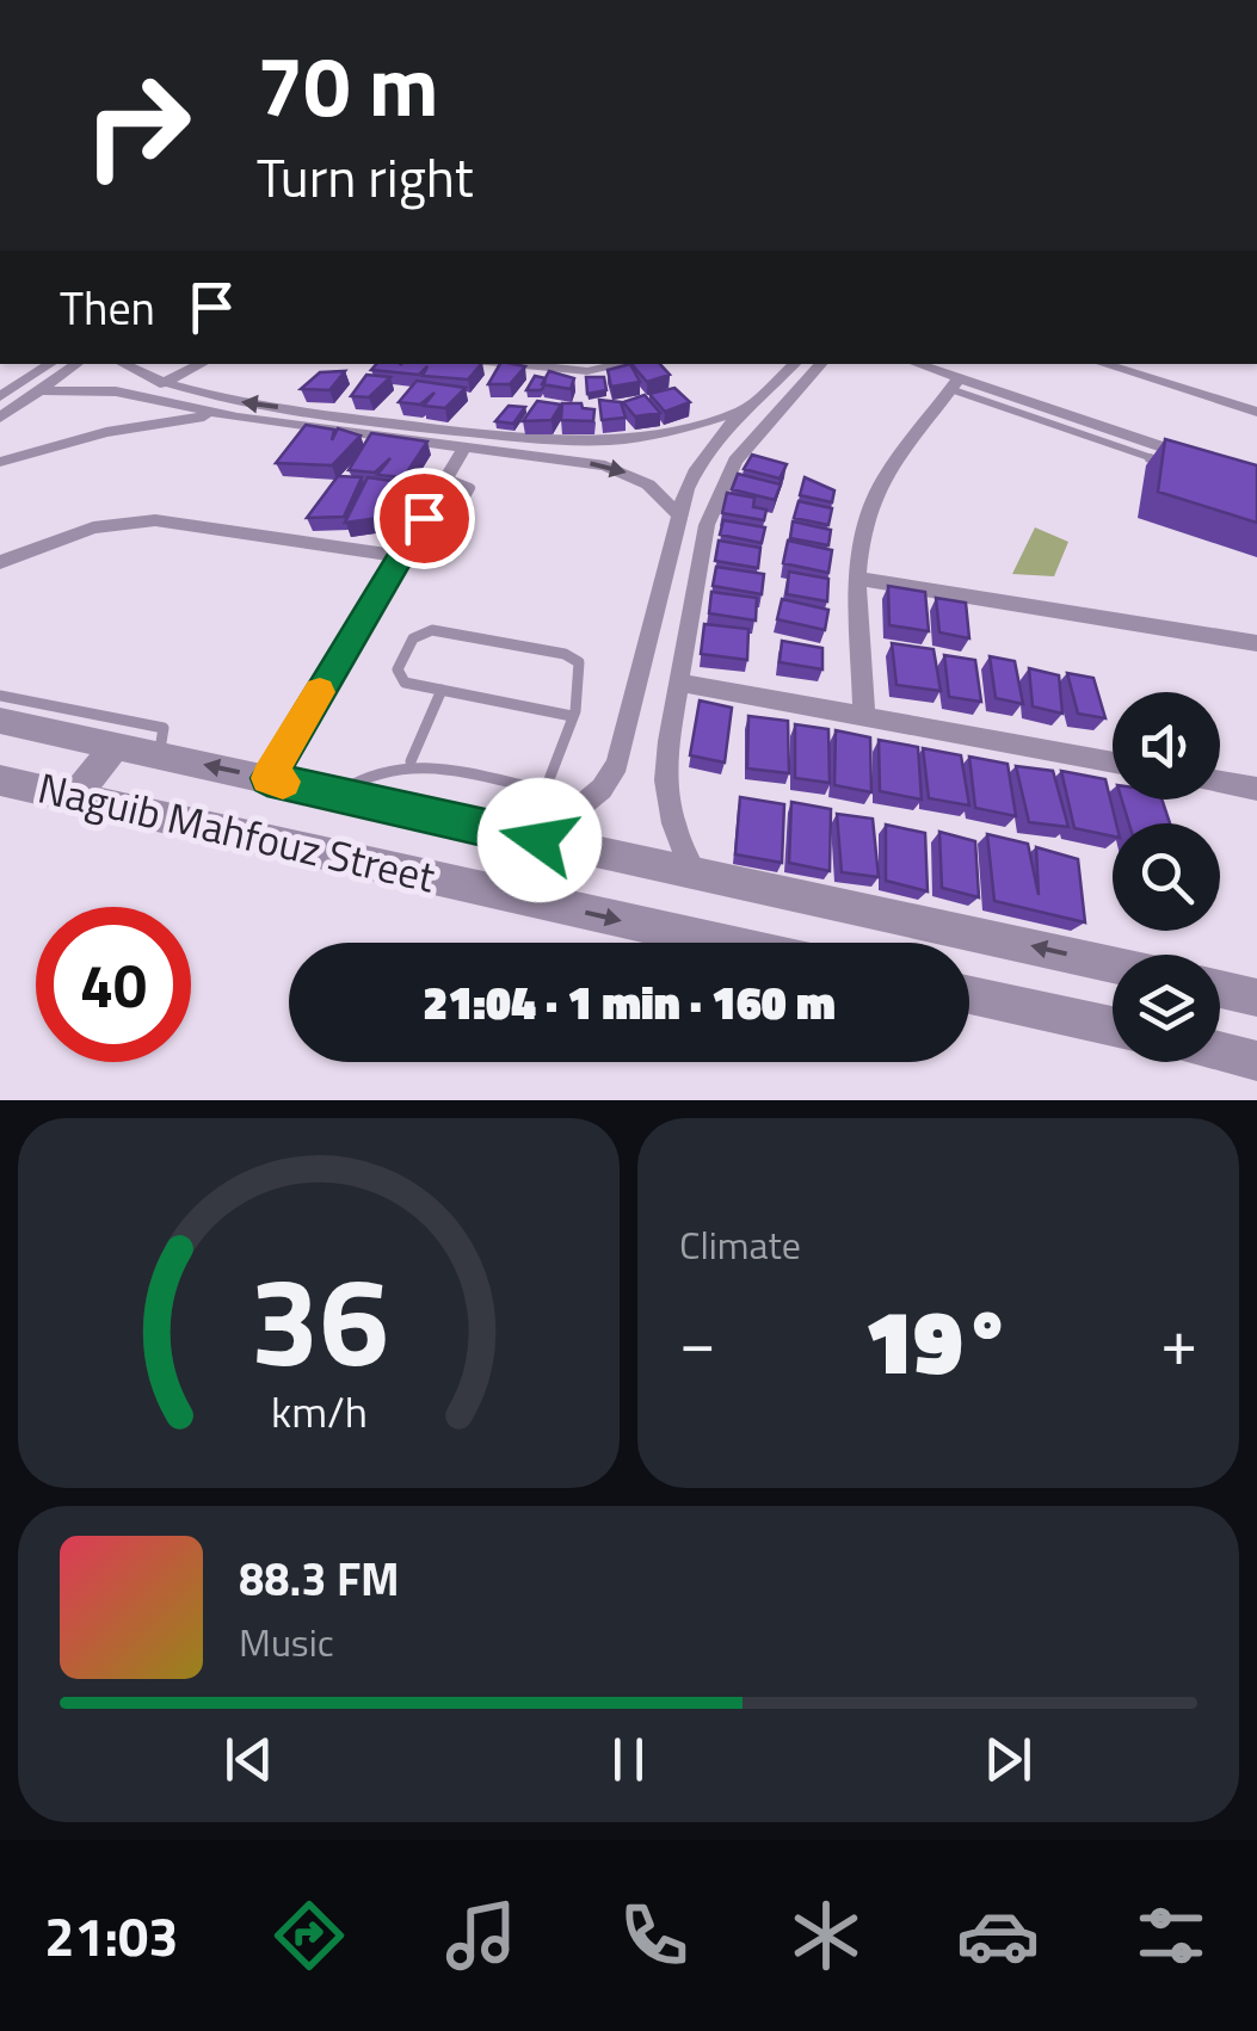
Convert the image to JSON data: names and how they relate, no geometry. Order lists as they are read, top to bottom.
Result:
{
  "streets": {
    "street": ["Naguib Mahfouz Street"]
  },
  "page": {
    "turn": ["70 m", "Turn right"],
    "then": "Then",
    "limit": "40",
    "trip": "21:04 · 1 min · 160 m",
    "tile": "Climate",
    "heat": ["−", "19°", "+"],
    "song": ["88.3 FM", "Music"],
    "tabs": "21:03",
    "gauge": ["36", "km/h"]
  }
}
